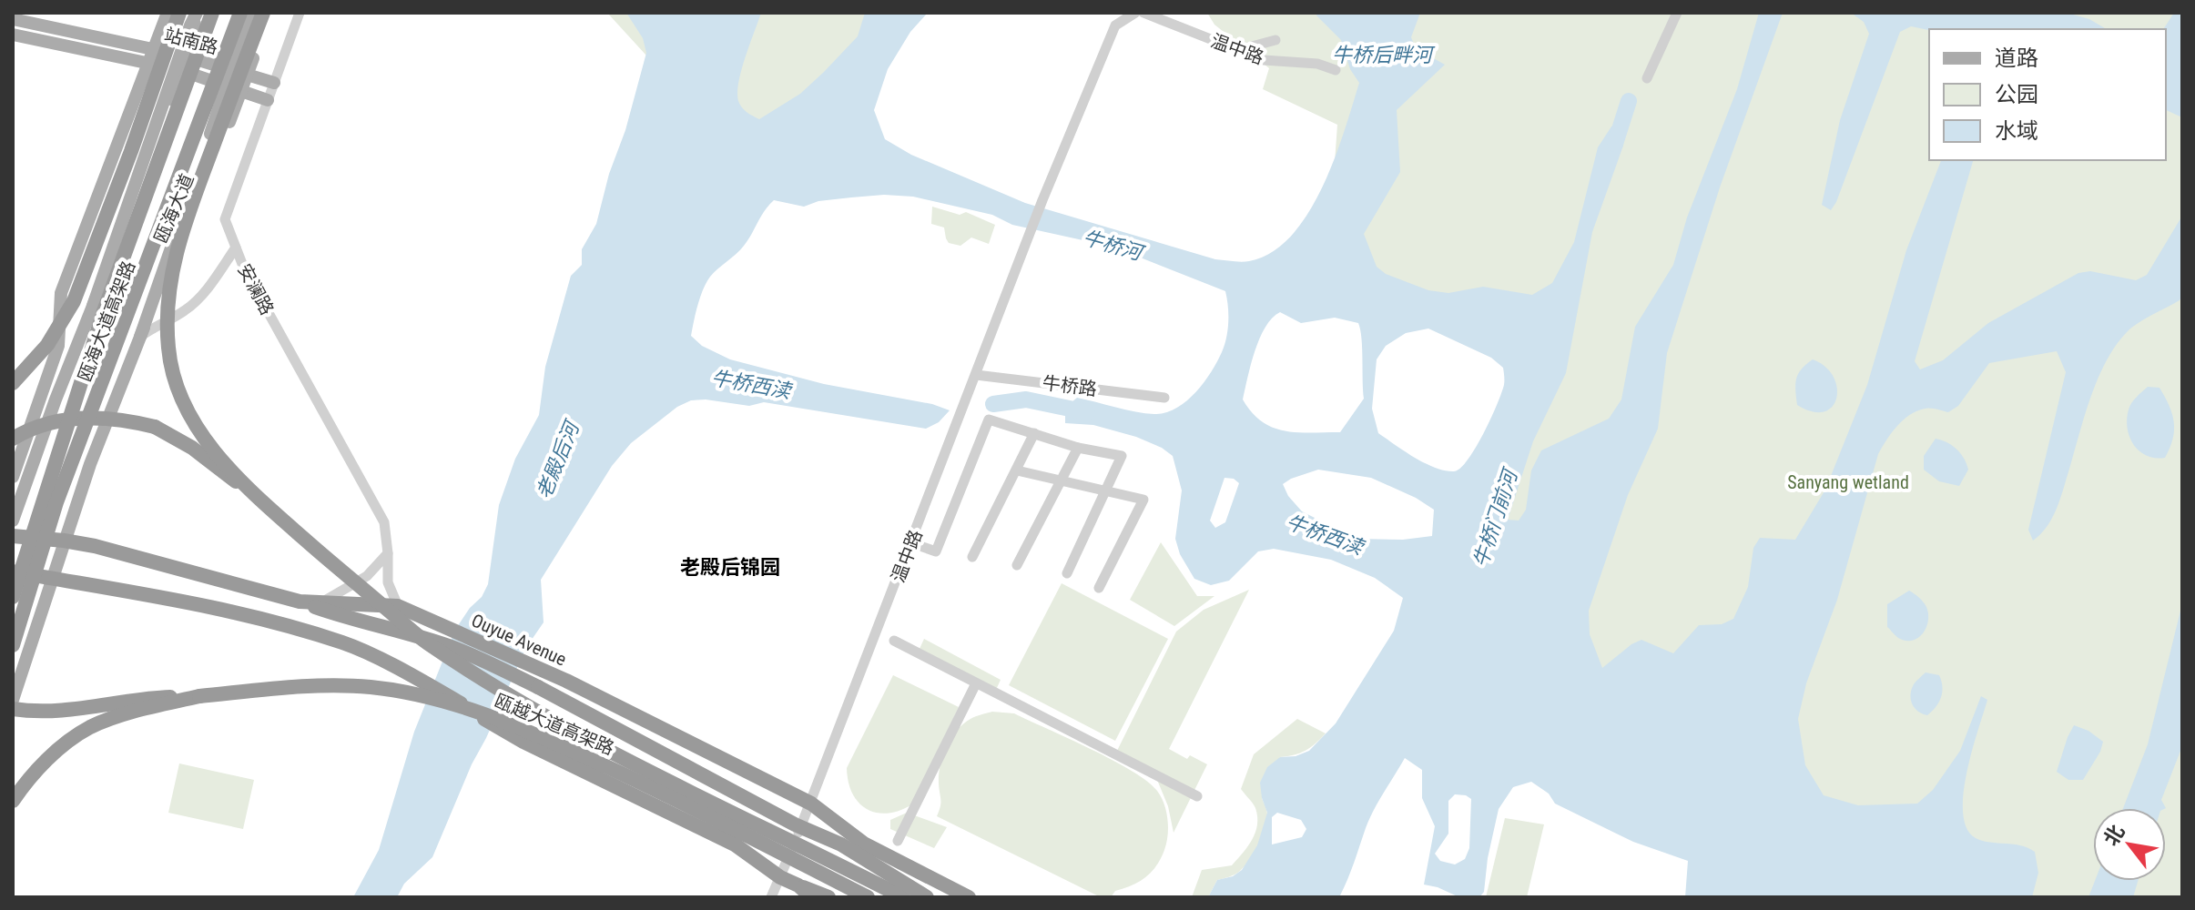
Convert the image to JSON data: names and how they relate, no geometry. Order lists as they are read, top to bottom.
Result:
{
  "streets": {
    "highway": ["瓯海大道高架路", "Ouyue Avenue", "瓯越大道高架路"],
    "main road": ["站南路", "瓯海大道"],
    "street": ["温中路", "安澜路", "牛桥路"]
  },
  "crossings": [
    ["站南路", "瓯海大道"],
    ["站南路", "安澜路"],
    ["温中路", "牛桥路"],
    ["温中路", "Ouyue Avenue"],
    ["瓯海大道", "Ouyue Avenue"],
    ["安澜路", "Ouyue Avenue"]
  ],
  "districts": ["老殿后锦园"],
  "water": [
    "牛桥后畔河",
    "牛桥河",
    "牛桥西渎",
    "老殿后河",
    "牛桥门前河"
  ],
  "parks": ["Sanyang wetland"],
  "legend": ["道路", "公园", "水域"],
  "north": "top left"
}
